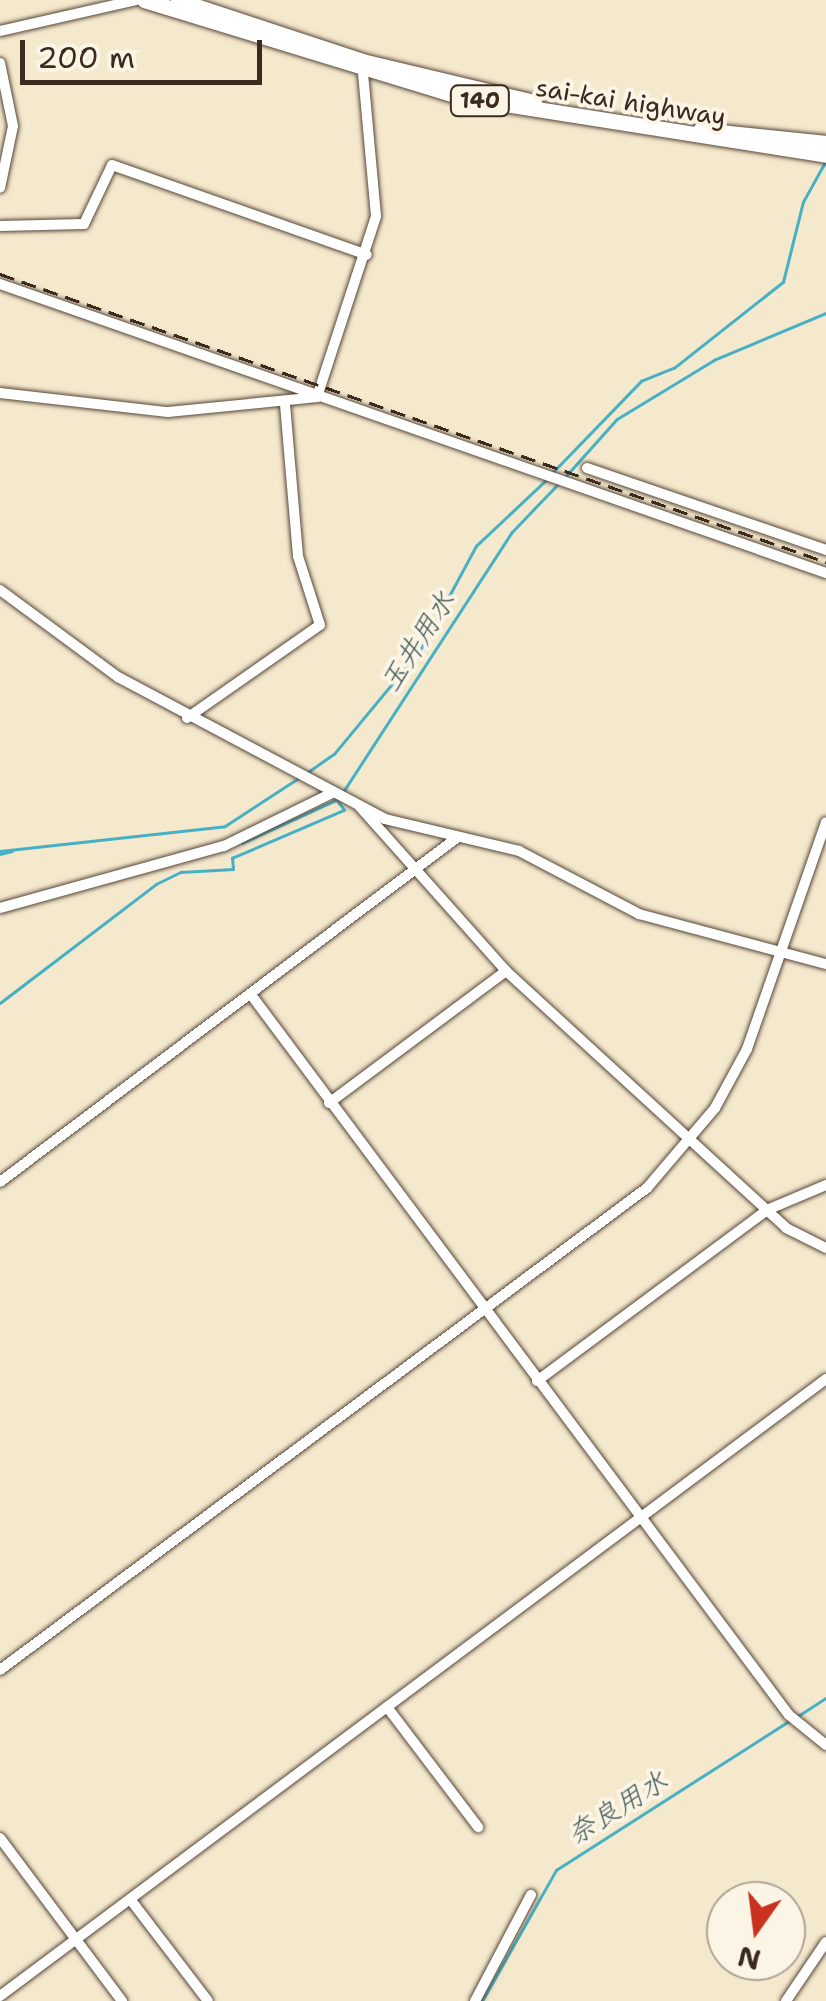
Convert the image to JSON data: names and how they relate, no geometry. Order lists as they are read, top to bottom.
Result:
{
  "streets": {
    "highway": ["140", "sai-kai highway"]
  },
  "water": ["玉井用水", "奈良用水"],
  "scale_bar": "200 m",
  "north": "bottom"
}
